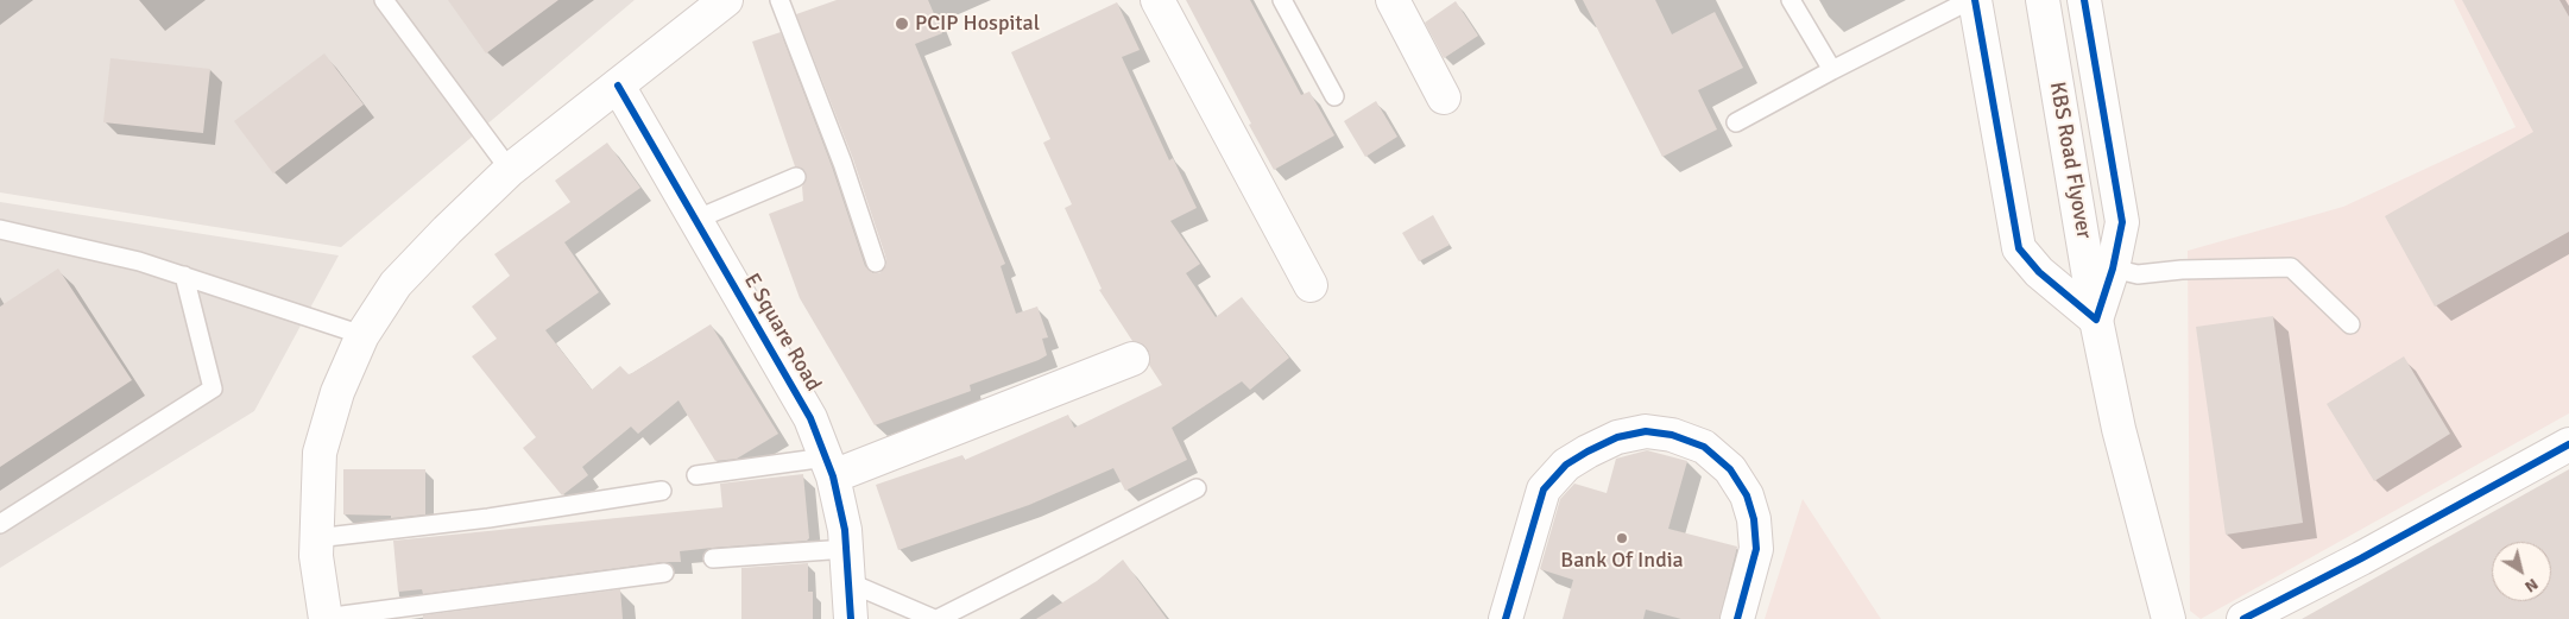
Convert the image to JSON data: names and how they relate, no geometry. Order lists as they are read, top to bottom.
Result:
{
  "streets": {
    "street": ["KBS Road Flyover", "E Square Road"]
  },
  "places": ["PCIP Hospital", "Bank Of India"],
  "north": "bottom right"
}
